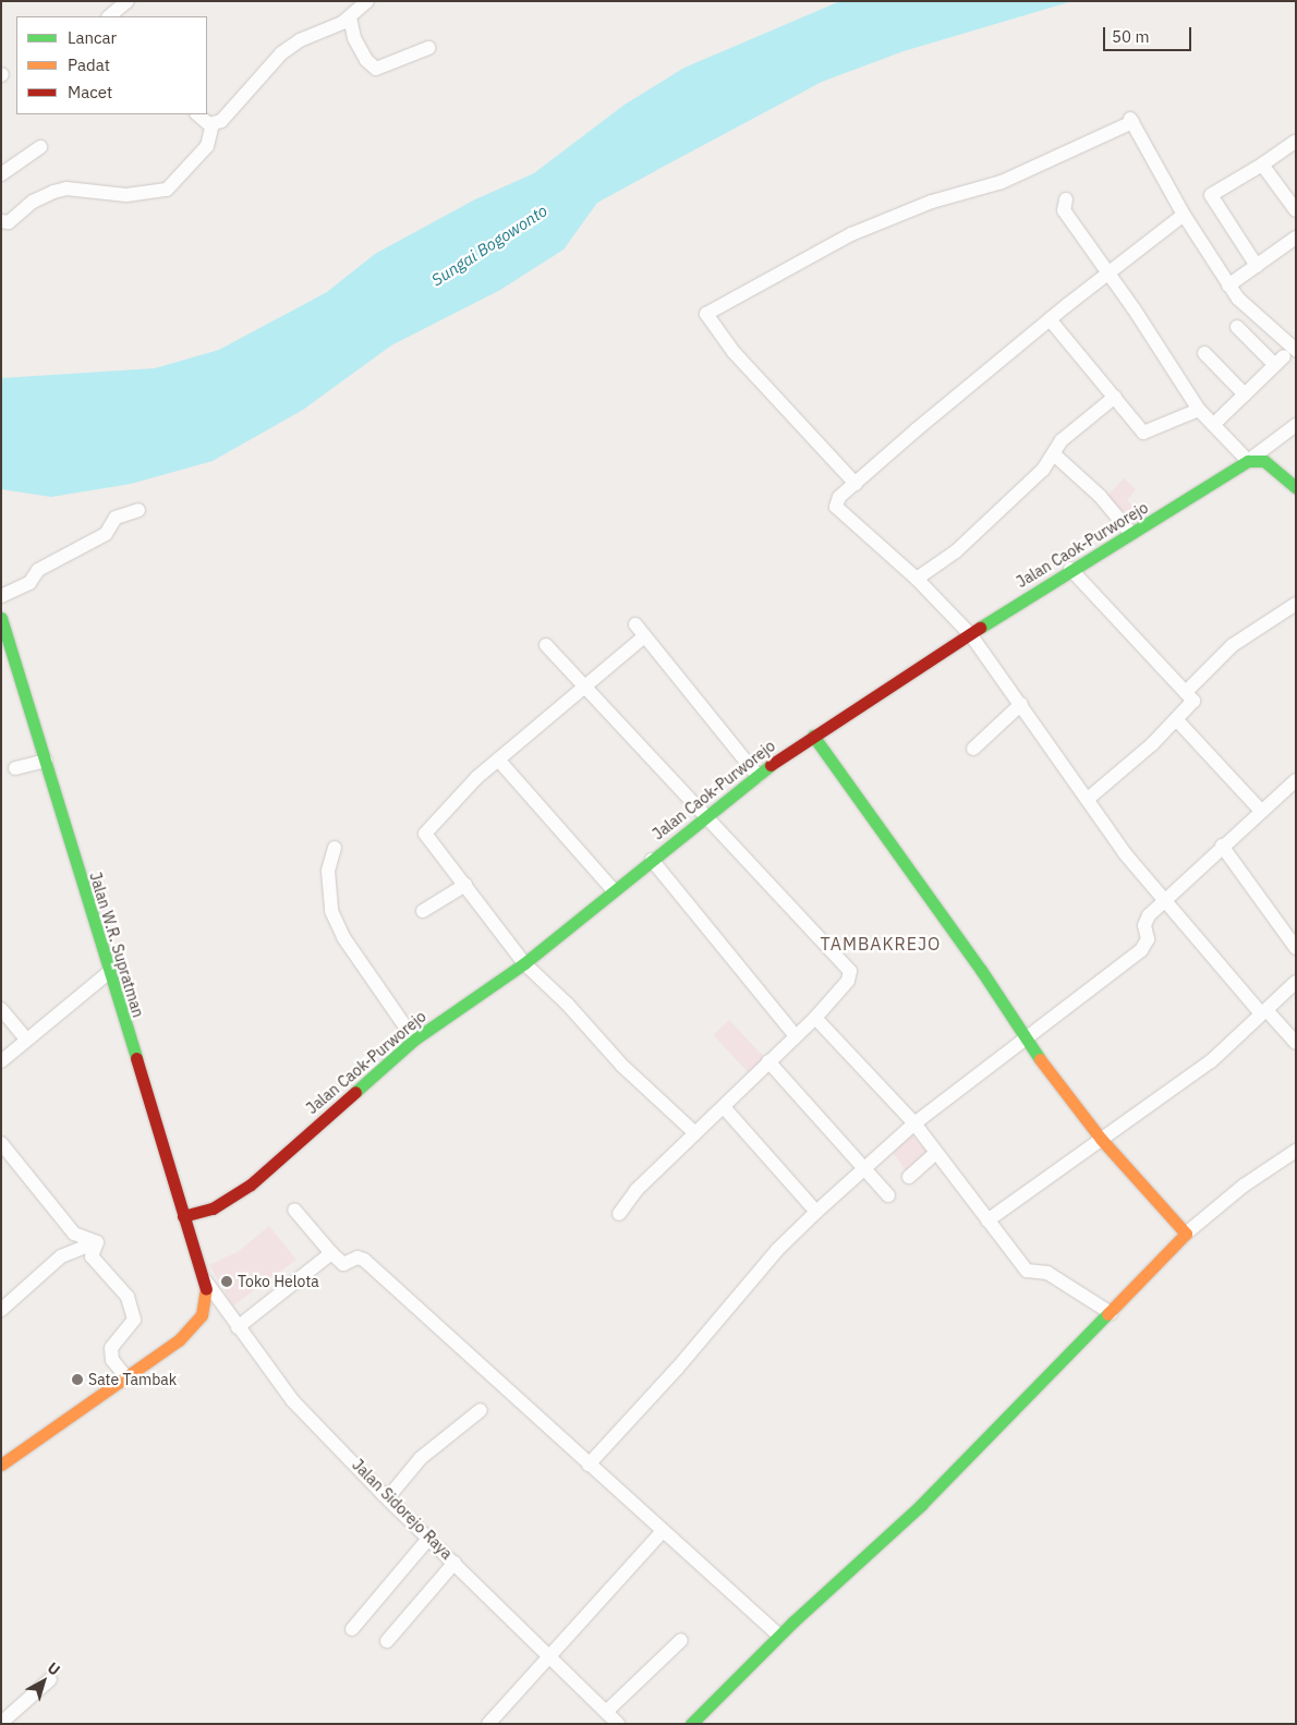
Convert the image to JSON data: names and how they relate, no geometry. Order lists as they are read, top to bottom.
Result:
{
  "streets": {
    "street": ["Jalan Caok-Purworejo", "Jalan W.R. Supratman", "Jalan Sidorejo Raya"]
  },
  "crossings": [
    ["Jalan Caok-Purworejo", "Jalan W.R. Supratman"],
    ["Jalan W.R. Supratman", "Jalan Sidorejo Raya"]
  ],
  "districts": ["TAMBAKREJO"],
  "water": ["Sungai Bogowonto"],
  "places": ["Toko Helota", "Sate Tambak"],
  "legend": ["Lancar", "Padat", "Macet"],
  "scale_bar": "50 m",
  "north": "top right"
}
